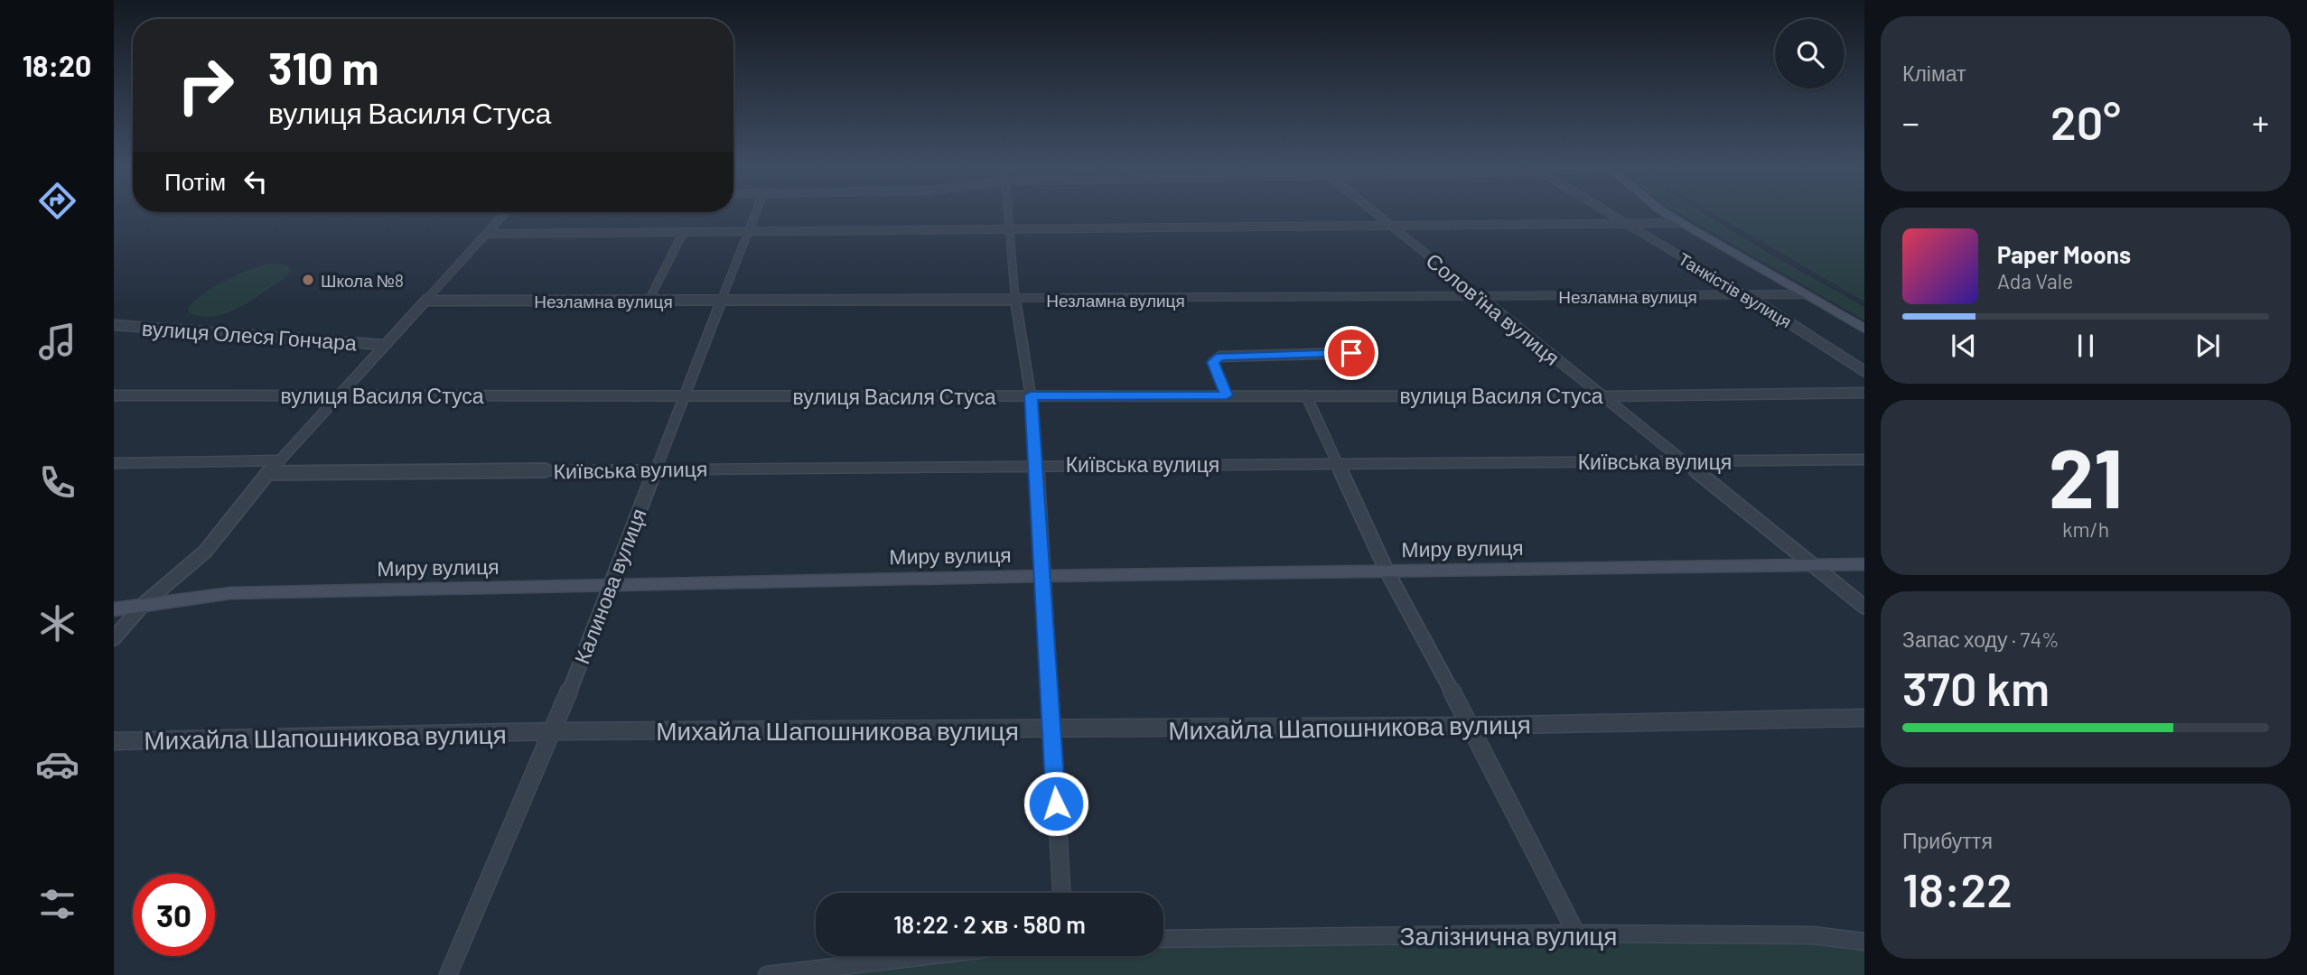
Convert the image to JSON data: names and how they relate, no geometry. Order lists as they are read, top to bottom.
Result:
{
  "streets": {
    "main road": ["Миру вулиця"],
    "street": [
      "Танкістів вулиця",
      "Незламна вулиця",
      "Солов'їна вулиця",
      "вулиця Олеся Гончара",
      "вулиця Василя Стуса",
      "Київська вулиця",
      "Калинова вулиця",
      "Михайла Шапошникова вулиця",
      "Залізнична вулиця"
    ]
  },
  "crossings": [
    ["Танкістів вулиця", "Незламна вулиця"],
    ["Незламна вулиця", "Солов'їна вулиця"],
    ["Незламна вулиця", "Калинова вулиця"],
    ["Солов'їна вулиця", "вулиця Василя Стуса"],
    ["Солов'їна вулиця", "Київська вулиця"],
    ["Солов'їна вулиця", "Миру вулиця"],
    ["вулиця Василя Стуса", "Калинова вулиця"],
    ["Київська вулиця", "Калинова вулиця"],
    ["Миру вулиця", "Калинова вулиця"],
    ["Калинова вулиця", "Михайла Шапошникова вулиця"]
  ],
  "places": ["Школа №8"],
  "page": {
    "tabs": "18:20",
    "tile": [
      "Клімат",
      ["21", "km/h"],
      ["Запас ходу · 74%", "370 km"],
      ["Прибуття", "18:22"]
    ],
    "turn": ["310 m", "вулиця Василя Стуса"],
    "heat": ["−", "20°", "+"],
    "then": "Потім",
    "song": ["Paper Moons", "Ada Vale"],
    "limit": "30",
    "trip": "18:22 · 2 хв · 580 m"
  }
}
